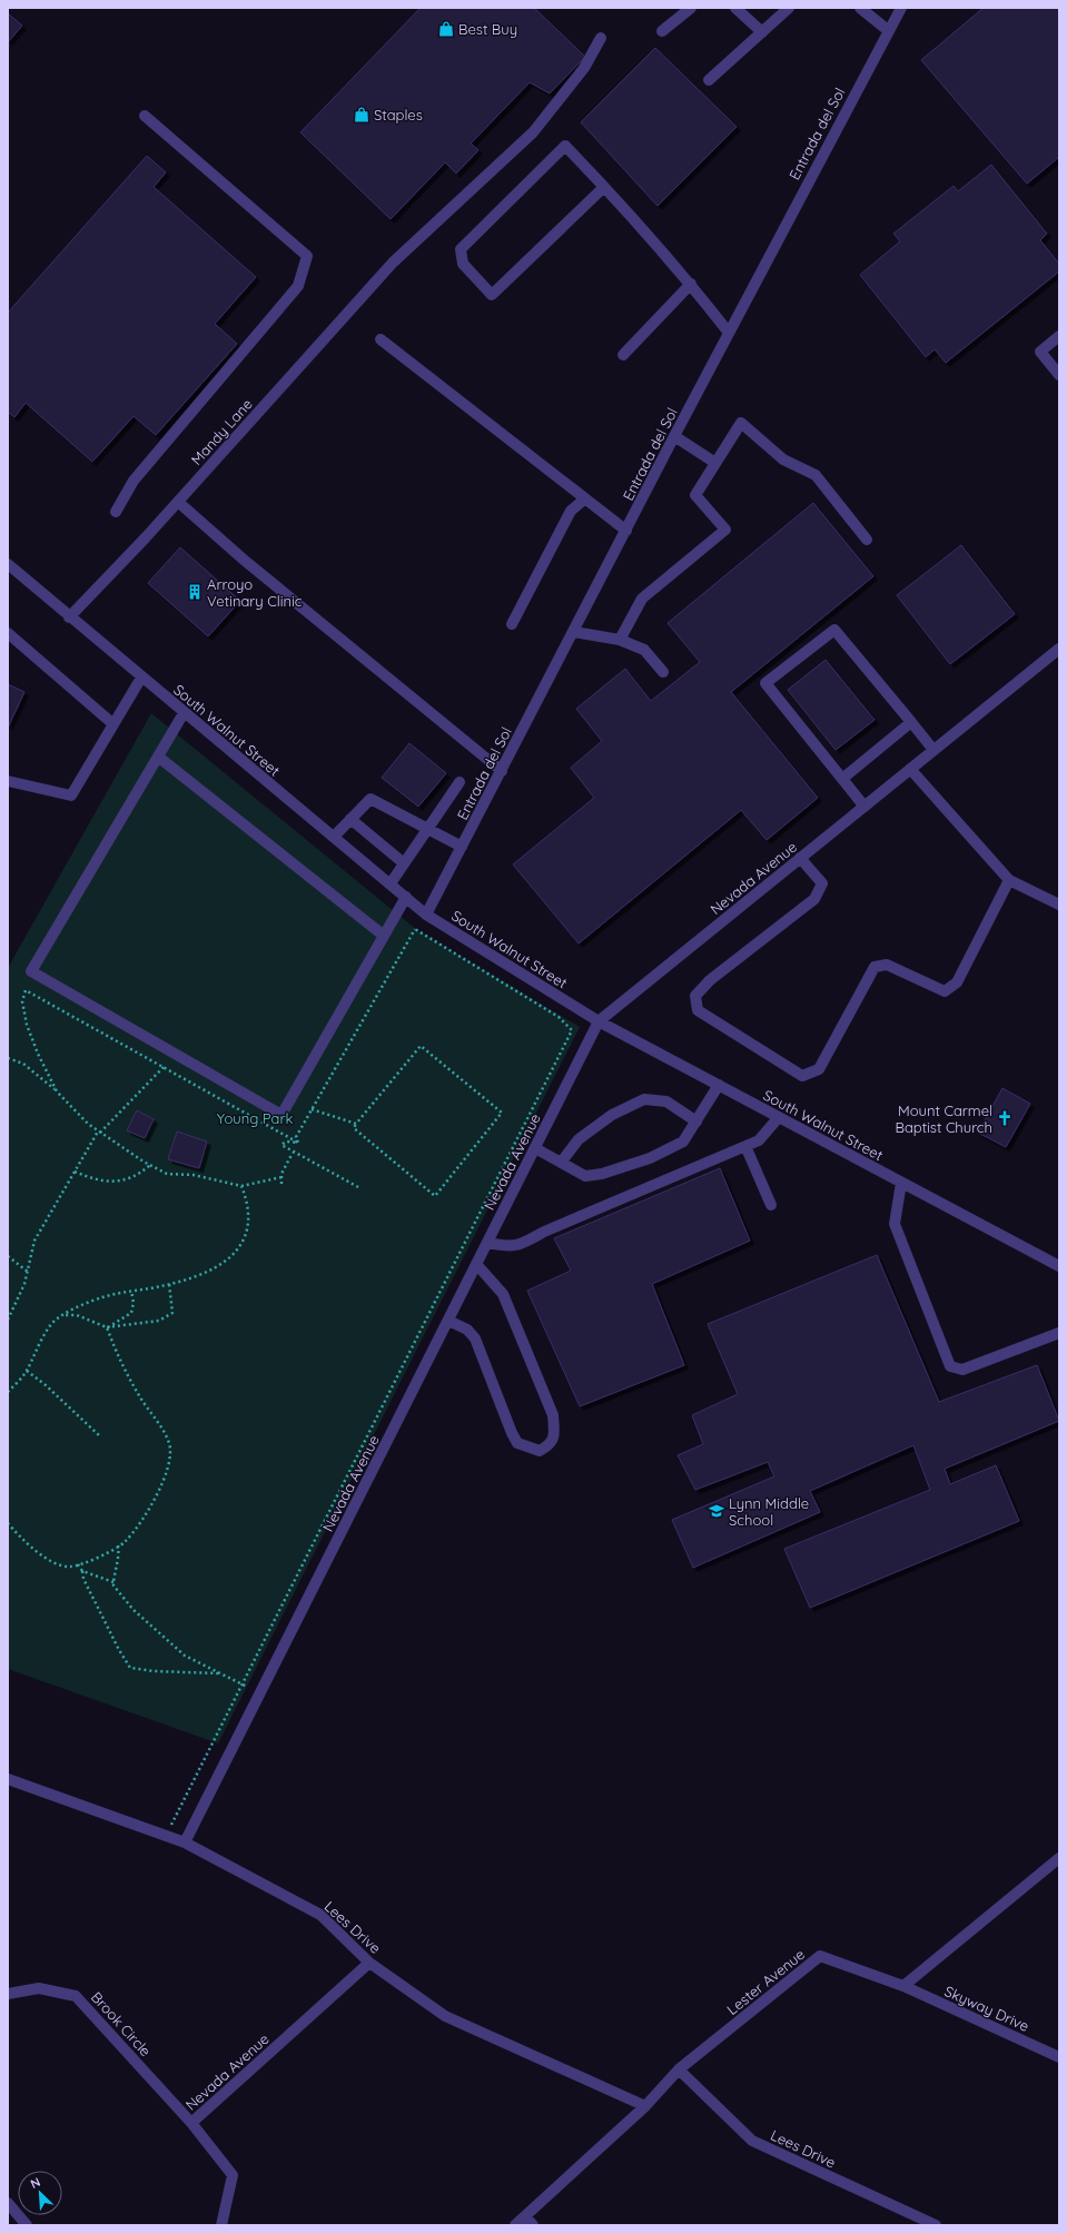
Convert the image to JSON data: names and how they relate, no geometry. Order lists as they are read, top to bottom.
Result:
{
  "streets": {
    "street": [
      "Entrada del Sol",
      "Mandy Lane",
      "South Walnut Street",
      "Nevada Avenue",
      "Lees Drive",
      "Lester Avenue",
      "Skyway Drive",
      "Brook Circle"
    ]
  },
  "crossings": [
    ["Entrada del Sol", "South Walnut Street"],
    ["Mandy Lane", "South Walnut Street"],
    ["South Walnut Street", "Nevada Avenue"],
    ["Nevada Avenue", "Lees Drive"],
    ["Nevada Avenue", "Brook Circle"],
    ["Lees Drive", "Lester Avenue"],
    ["Lester Avenue", "Skyway Drive"]
  ],
  "parks": ["Young Park"],
  "places": {
    "shop": ["Best Buy", "Staples"],
    "building": ["Arroyo Vetinary Clinic"],
    "church": ["Mount Carmel Baptist Church"],
    "school or university": ["Lynn Middle School"]
  },
  "north": "top left"
}
